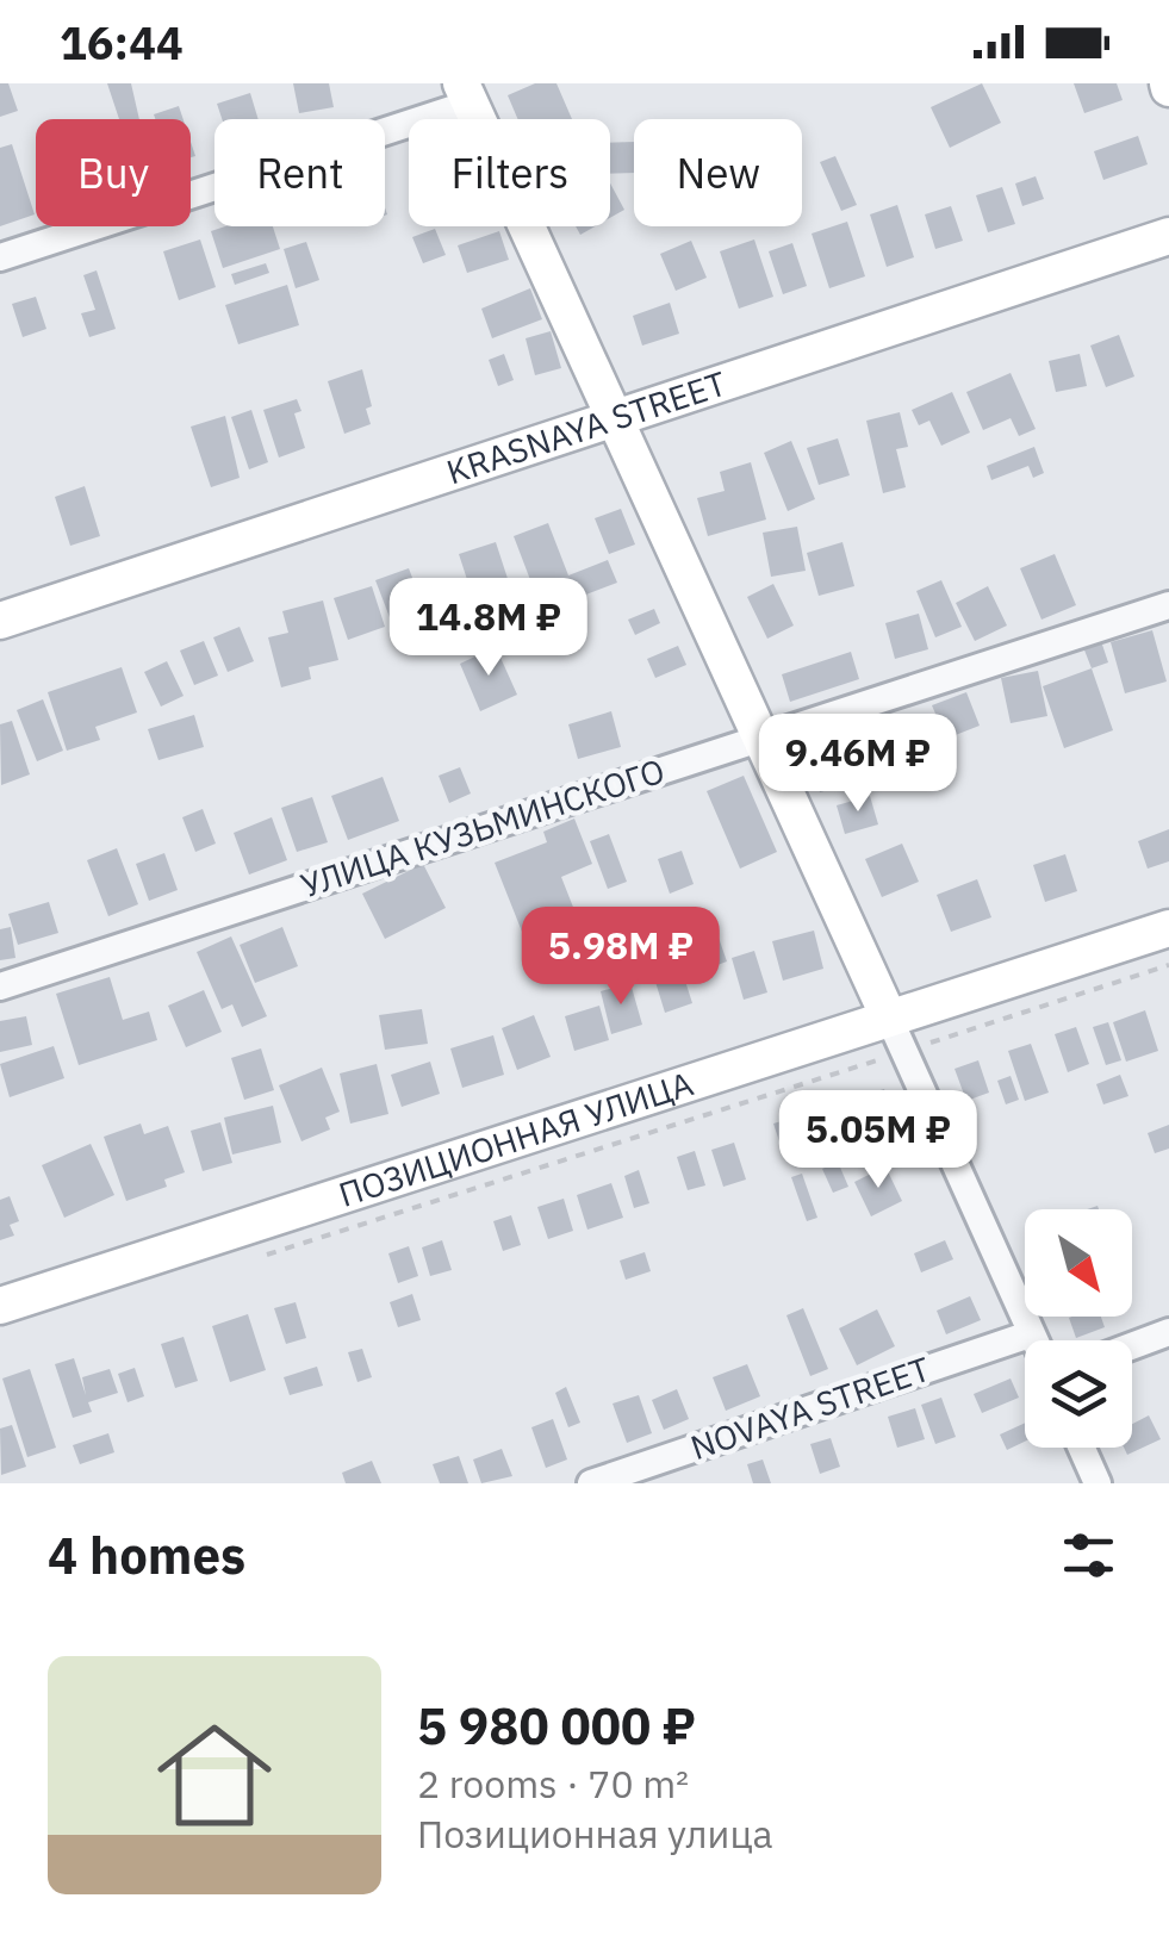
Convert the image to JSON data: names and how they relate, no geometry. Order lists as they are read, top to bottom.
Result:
{
  "streets": {
    "street": [
      "KRASNAYA STREET",
      "УЛИЦА КУЗЬМИНСКОГО",
      "ПОЗИЦИОННАЯ УЛИЦА",
      "NOVAYA STREET"
    ]
  },
  "north": "bottom right",
  "page": {
    "status": "16:44",
    "chip": [
      "Buy",
      "Rent",
      "Filters",
      "New"
    ],
    "price": [
      "14.8M ₽",
      "9.46M ₽",
      "5.98M ₽",
      "5.05M ₽"
    ],
    "heading": "4 homes",
    "list": [
      {
        "name": "5 980 000 ₽",
        "note": "2 rooms · 70 m² · Позиционная улица"
      }
    ]
  }
}
